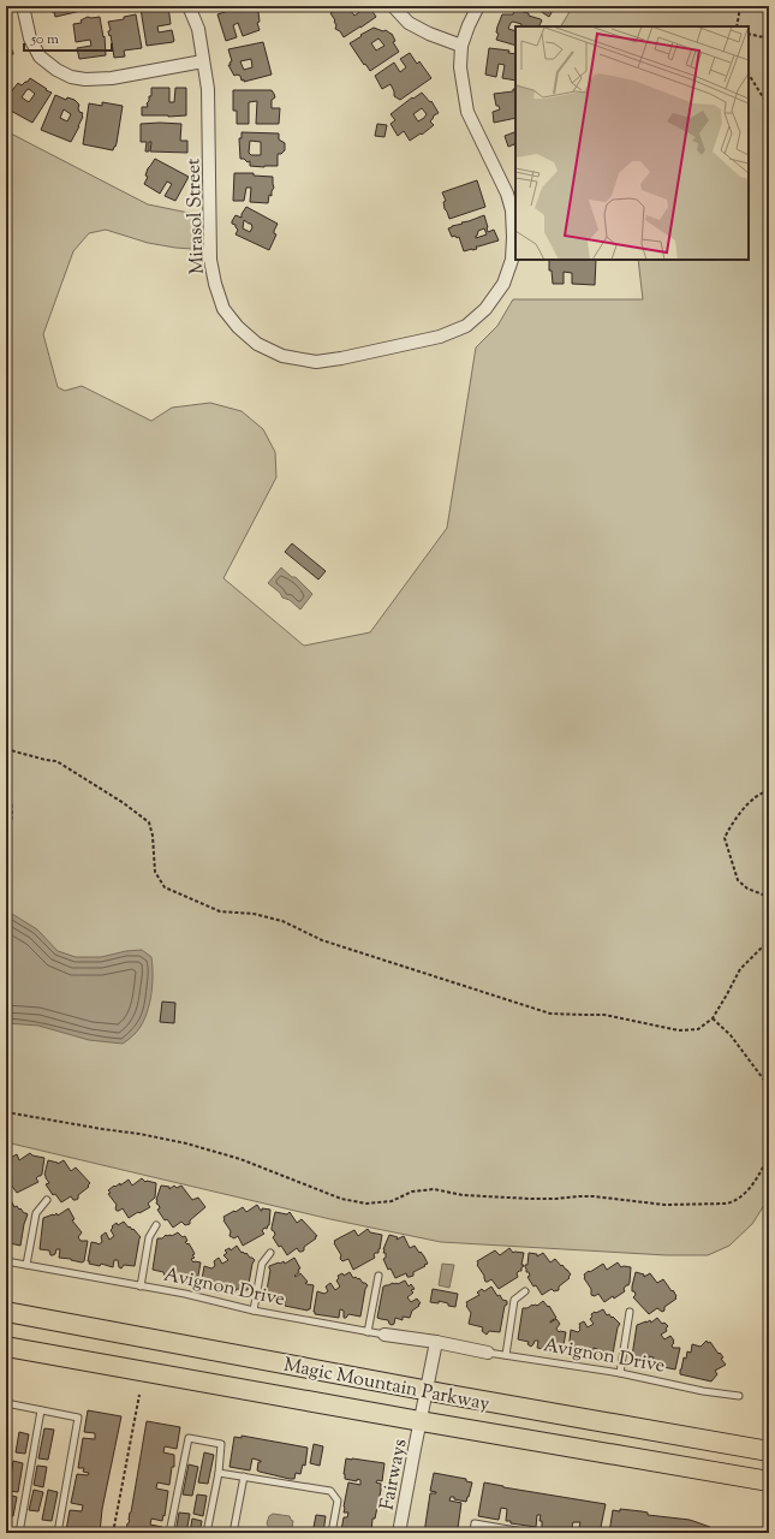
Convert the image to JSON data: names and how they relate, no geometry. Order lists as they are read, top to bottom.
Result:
{
  "streets": {
    "main road": ["Magic Mountain Parkway"],
    "street": ["Mirasol Street", "Avignon Drive", "Fairways"]
  },
  "crossings": [
    ["Magic Mountain Parkway", "Fairways"]
  ],
  "scale_bar": "50 m"
}
